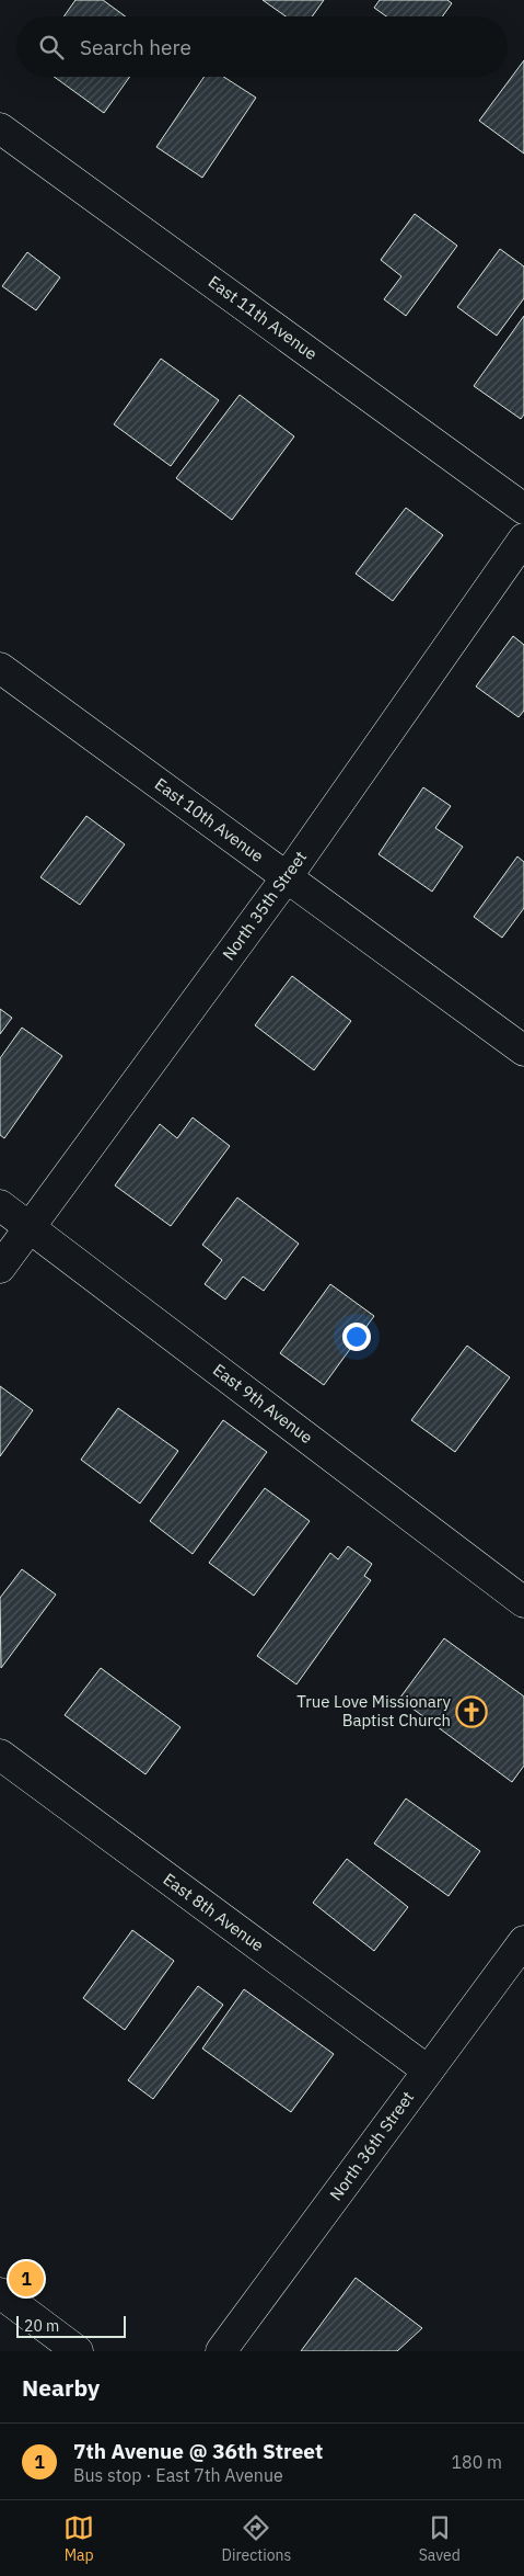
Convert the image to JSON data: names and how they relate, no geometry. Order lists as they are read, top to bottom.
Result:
{
  "streets": {
    "street": [
      "East 11th Avenue",
      "East 10th Avenue",
      "North 35th Street",
      "East 9th Avenue",
      "East 8th Avenue",
      "North 36th Street"
    ]
  },
  "crossings": [
    ["East 10th Avenue", "North 35th Street"],
    ["North 35th Street", "East 9th Avenue"],
    ["East 8th Avenue", "North 36th Street"]
  ],
  "places": {
    "church": ["True Love Missionary Baptist Church"]
  },
  "scale_bar": "20 m",
  "page": {
    "search": "Search here",
    "pins": "1",
    "scale": "20 m",
    "heading": "Nearby",
    "list": [
      {
        "mark": "1",
        "name": "7th Avenue @ 36th Street",
        "note": "Bus stop · East 7th Avenue",
        "value": "180 m"
      }
    ],
    "nav": ["Map", "Directions", "Saved"]
  }
}
